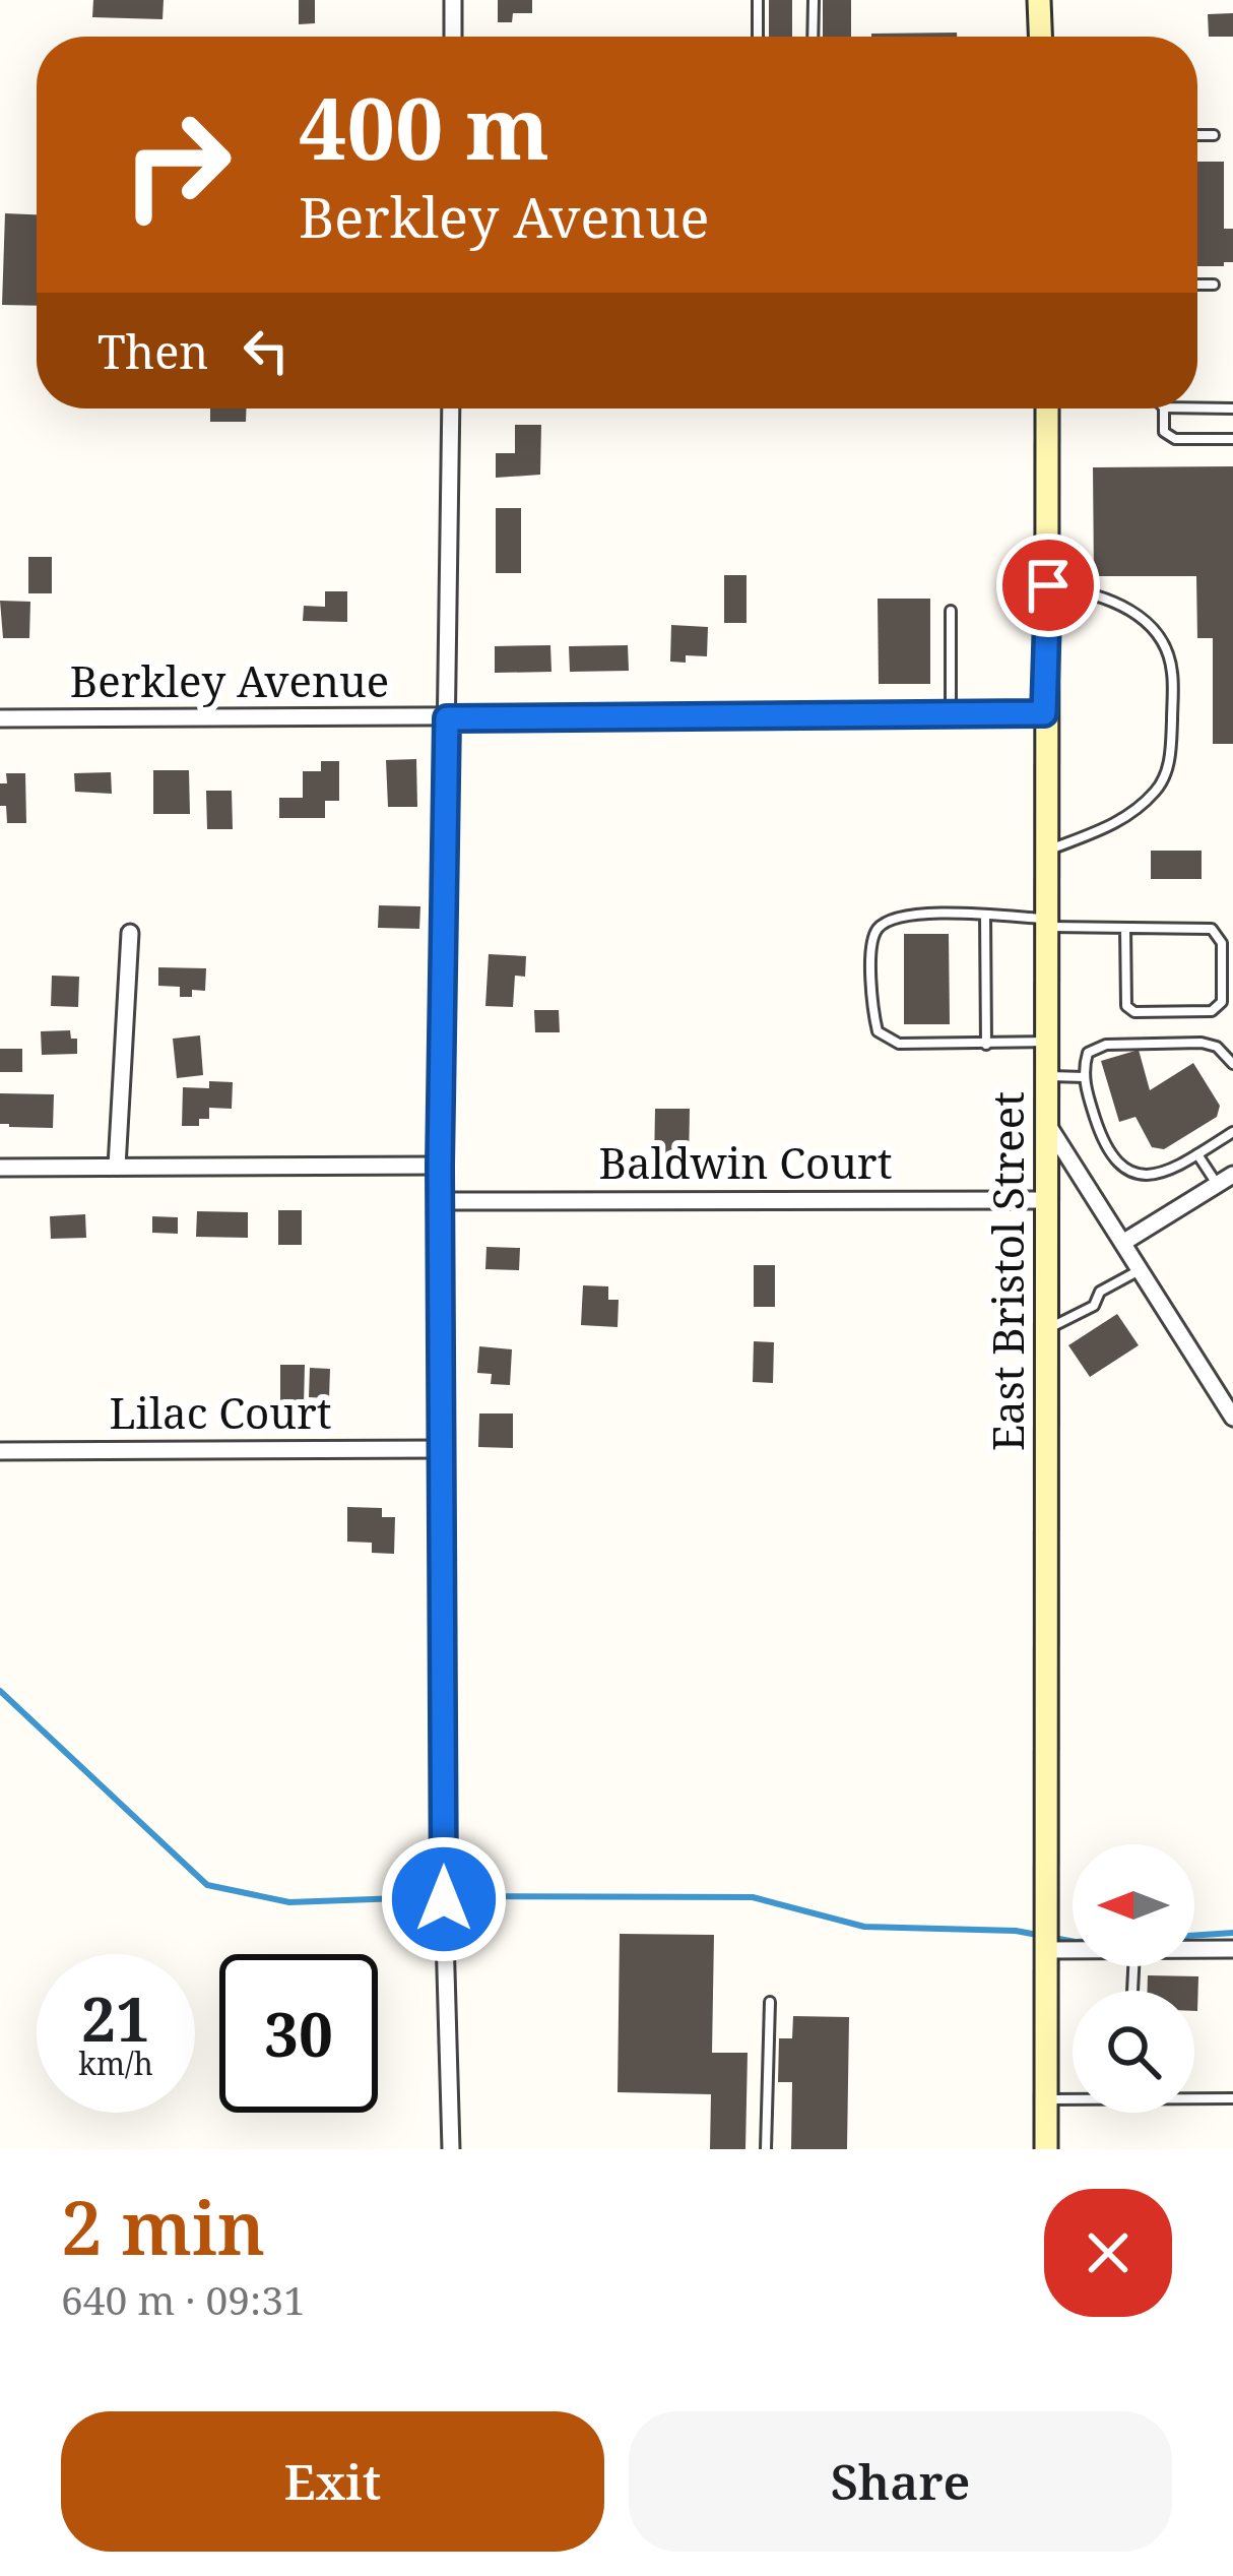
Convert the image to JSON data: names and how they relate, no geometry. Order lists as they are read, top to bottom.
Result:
{
  "streets": {
    "main road": ["East Bristol Street"],
    "street": ["Berkley Avenue", "Baldwin Court", "Lilac Court"]
  },
  "crossings": [
    ["Berkley Avenue", "East Bristol Street"],
    ["Baldwin Court", "East Bristol Street"]
  ],
  "north": "left",
  "page": {
    "turn": ["400 m", "Berkley Avenue"],
    "then": "Then",
    "speed": "21 km/h",
    "limit": "30",
    "heading": ["2 min", "640 m · 09:31"],
    "buttons": ["Exit", "Share"]
  }
}
